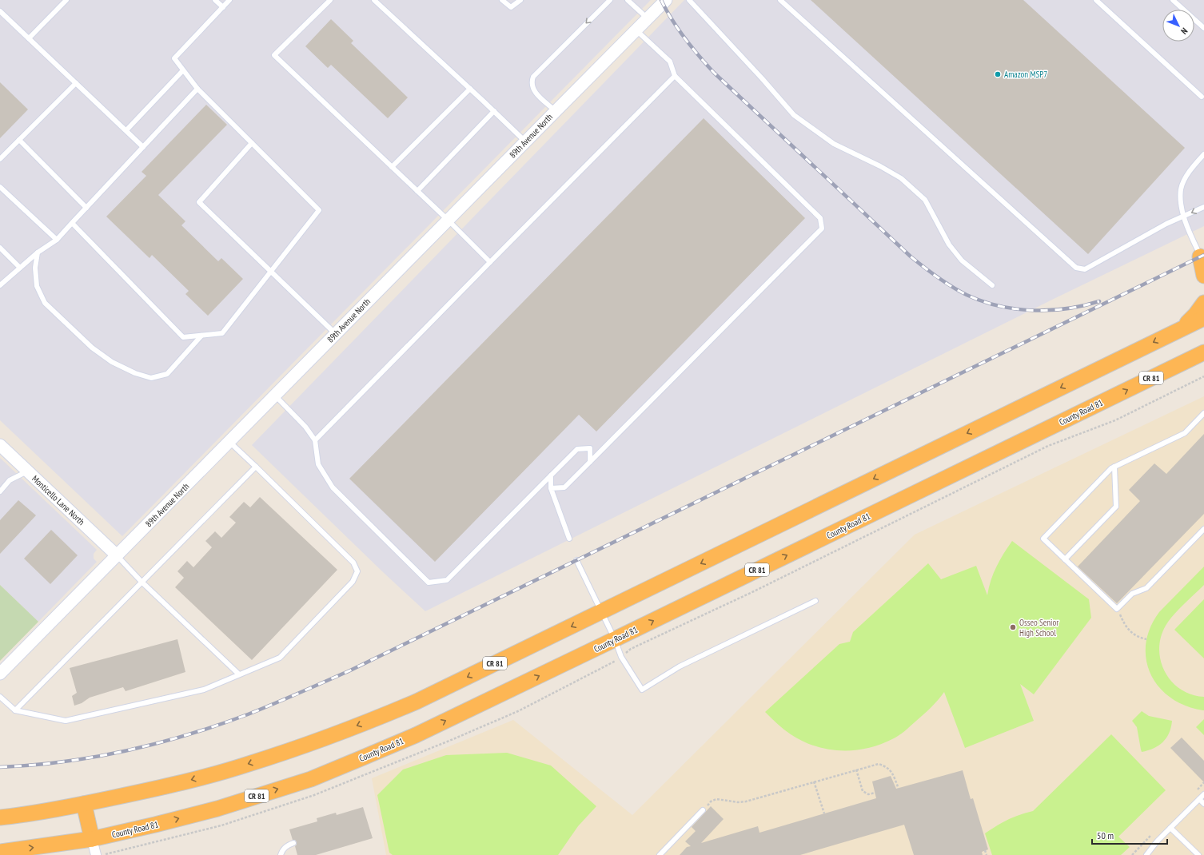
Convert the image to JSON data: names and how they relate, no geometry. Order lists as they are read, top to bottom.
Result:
{
  "streets": {
    "highway": ["CR 81", "County Road 81"],
    "street": ["89th Avenue North", "Monticello Lane North"]
  },
  "crossings": [
    ["89th Avenue North", "Monticello Lane North"]
  ],
  "places": ["Amazon MSP7", "Osseo Senior High School"],
  "scale_bar": "50 m",
  "north": "bottom right"
}
